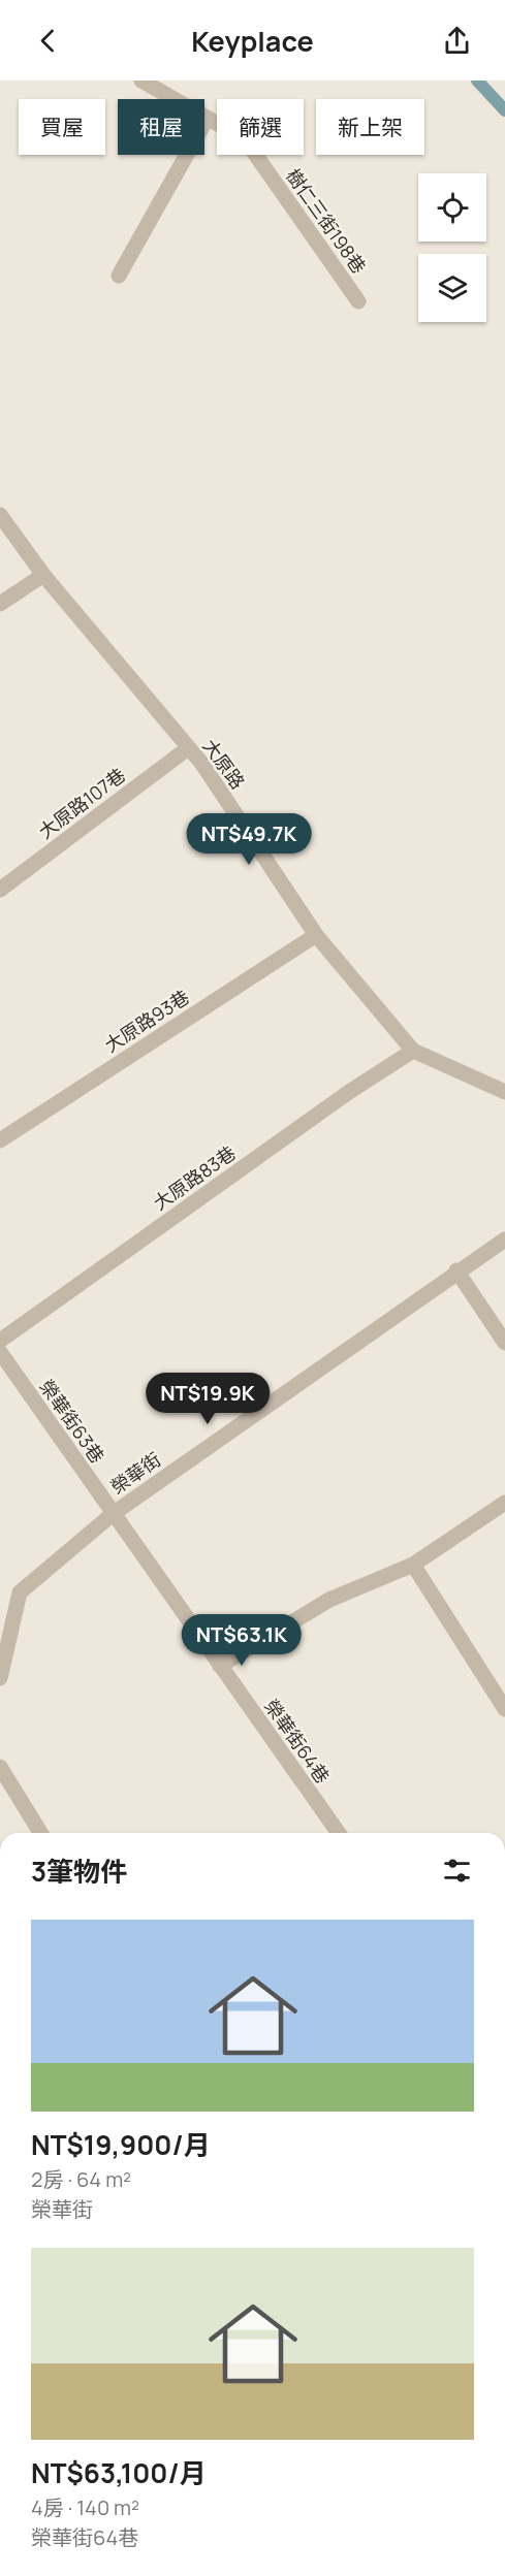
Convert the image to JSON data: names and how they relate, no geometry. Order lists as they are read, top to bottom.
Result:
{
  "streets": {
    "street": [
      "樹仁三街198巷",
      "大原路",
      "大原路107巷",
      "大原路93巷",
      "大原路83巷",
      "榮華街63巷",
      "榮華街",
      "榮華街64巷"
    ]
  },
  "crossings": [
    ["大原路", "大原路107巷"],
    ["大原路", "大原路93巷"],
    ["大原路", "大原路83巷"],
    ["榮華街63巷", "榮華街"],
    ["榮華街63巷", "榮華街64巷"],
    ["榮華街", "榮華街64巷"]
  ],
  "page": {
    "header": "Keyplace",
    "chip": [
      "買屋",
      "租屋",
      "篩選",
      "新上架"
    ],
    "price": ["NT$49.7K", "NT$19.9K", "NT$63.1K"],
    "heading": "3筆物件",
    "list": [
      {
        "name": "NT$19,900/月",
        "note": "2房 · 64 m² · 榮華街"
      },
      {
        "name": "NT$63,100/月",
        "note": "4房 · 140 m² · 榮華街64巷"
      }
    ]
  }
}
